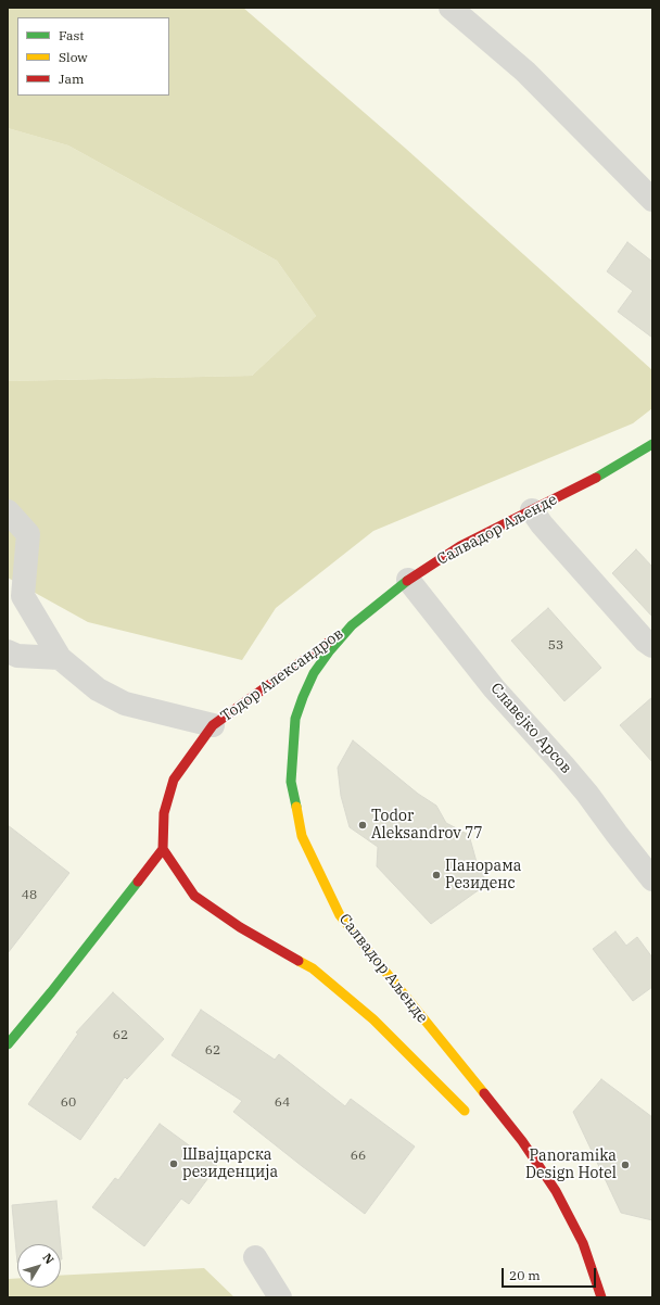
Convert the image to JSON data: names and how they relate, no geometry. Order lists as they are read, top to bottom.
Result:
{
  "streets": {
    "street": ["Салвадор Аљенде", "Тодор Александров", "Славејко Арсов"]
  },
  "crossings": [
    ["Салвадор Аљенде", "Тодор Александров"],
    ["Салвадор Аљенде", "Славејко Арсов"]
  ],
  "places": [
    "Todor Aleksandrov 77",
    "Панорама Резиденс",
    "Швајцарска резиденција",
    "Panoramika Design Hotel"
  ],
  "house_numbers": [
    "53",
    "48",
    "62",
    "62",
    "60",
    "64",
    "66"
  ],
  "legend": ["Fast", "Slow", "Jam"],
  "scale_bar": "20 m",
  "north": "top right"
}
